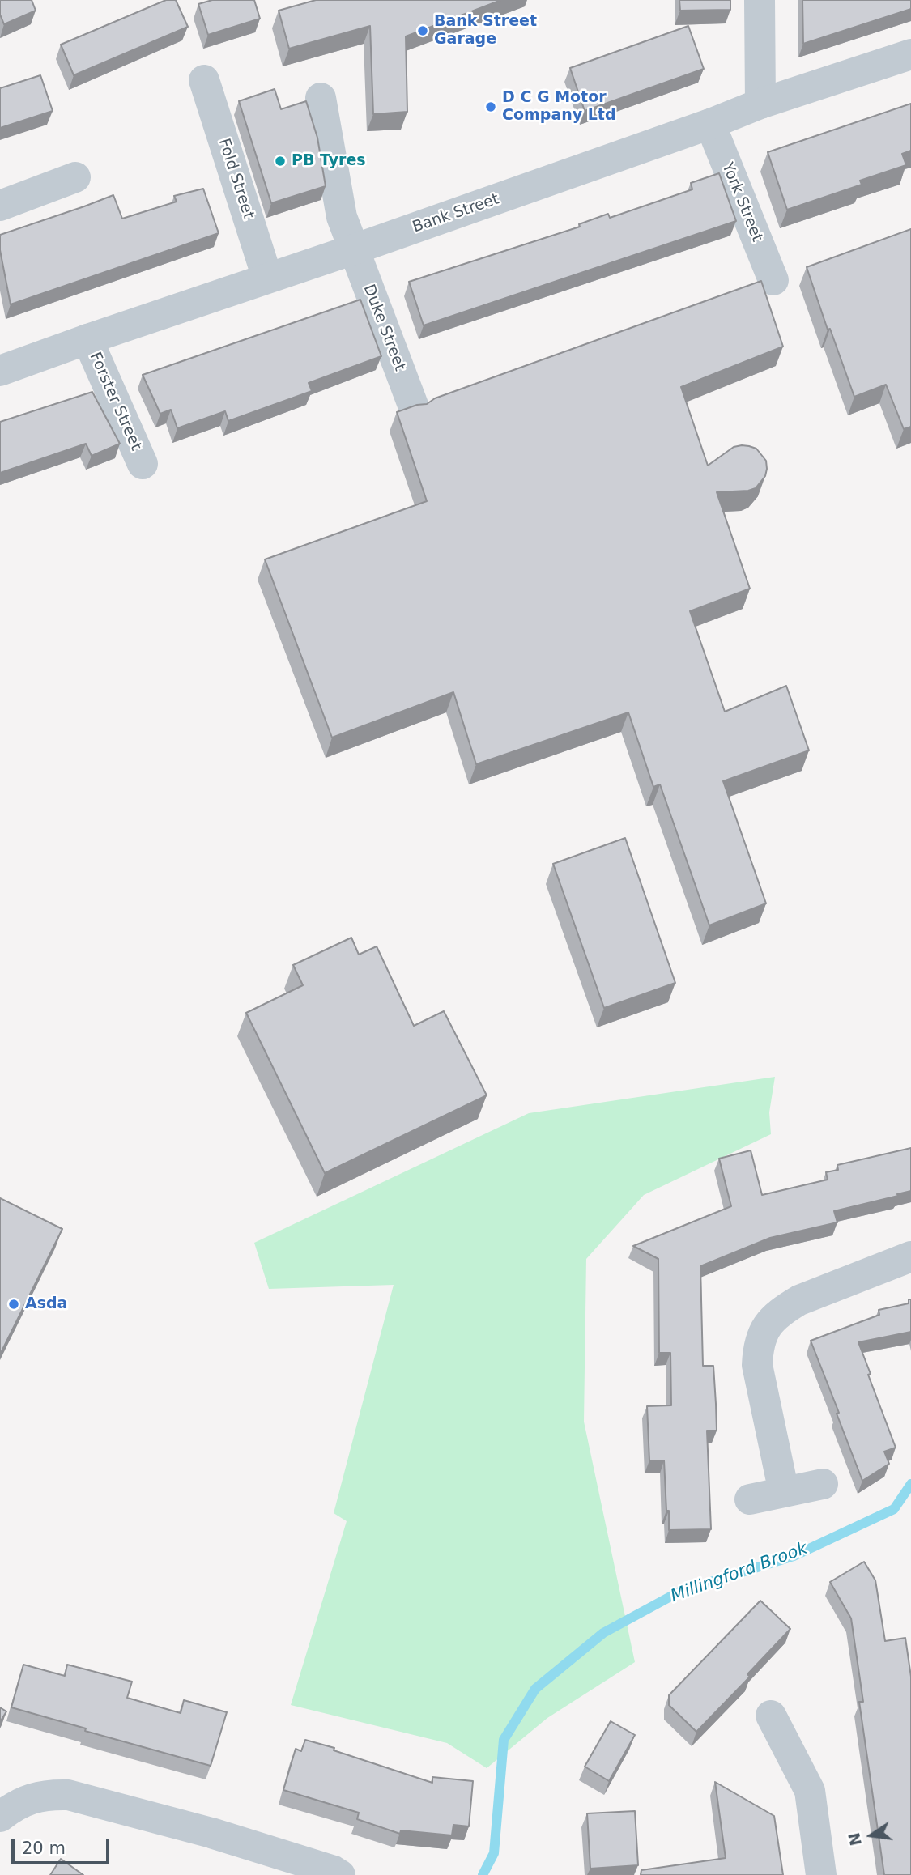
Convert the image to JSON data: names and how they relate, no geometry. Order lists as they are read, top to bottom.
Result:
{
  "streets": {
    "street": [
      "Fold Street",
      "York Street",
      "Bank Street",
      "Duke Street",
      "Forster Street"
    ]
  },
  "crossings": [
    ["Fold Street", "Bank Street"],
    ["York Street", "Bank Street"],
    ["Bank Street", "Duke Street"],
    ["Bank Street", "Forster Street"]
  ],
  "water": ["Millingford Brook"],
  "places": [
    "Bank Street Garage",
    "D C G Motor Company Ltd",
    "PB Tyres",
    "Asda"
  ],
  "scale_bar": "20 m",
  "north": "left"
}
